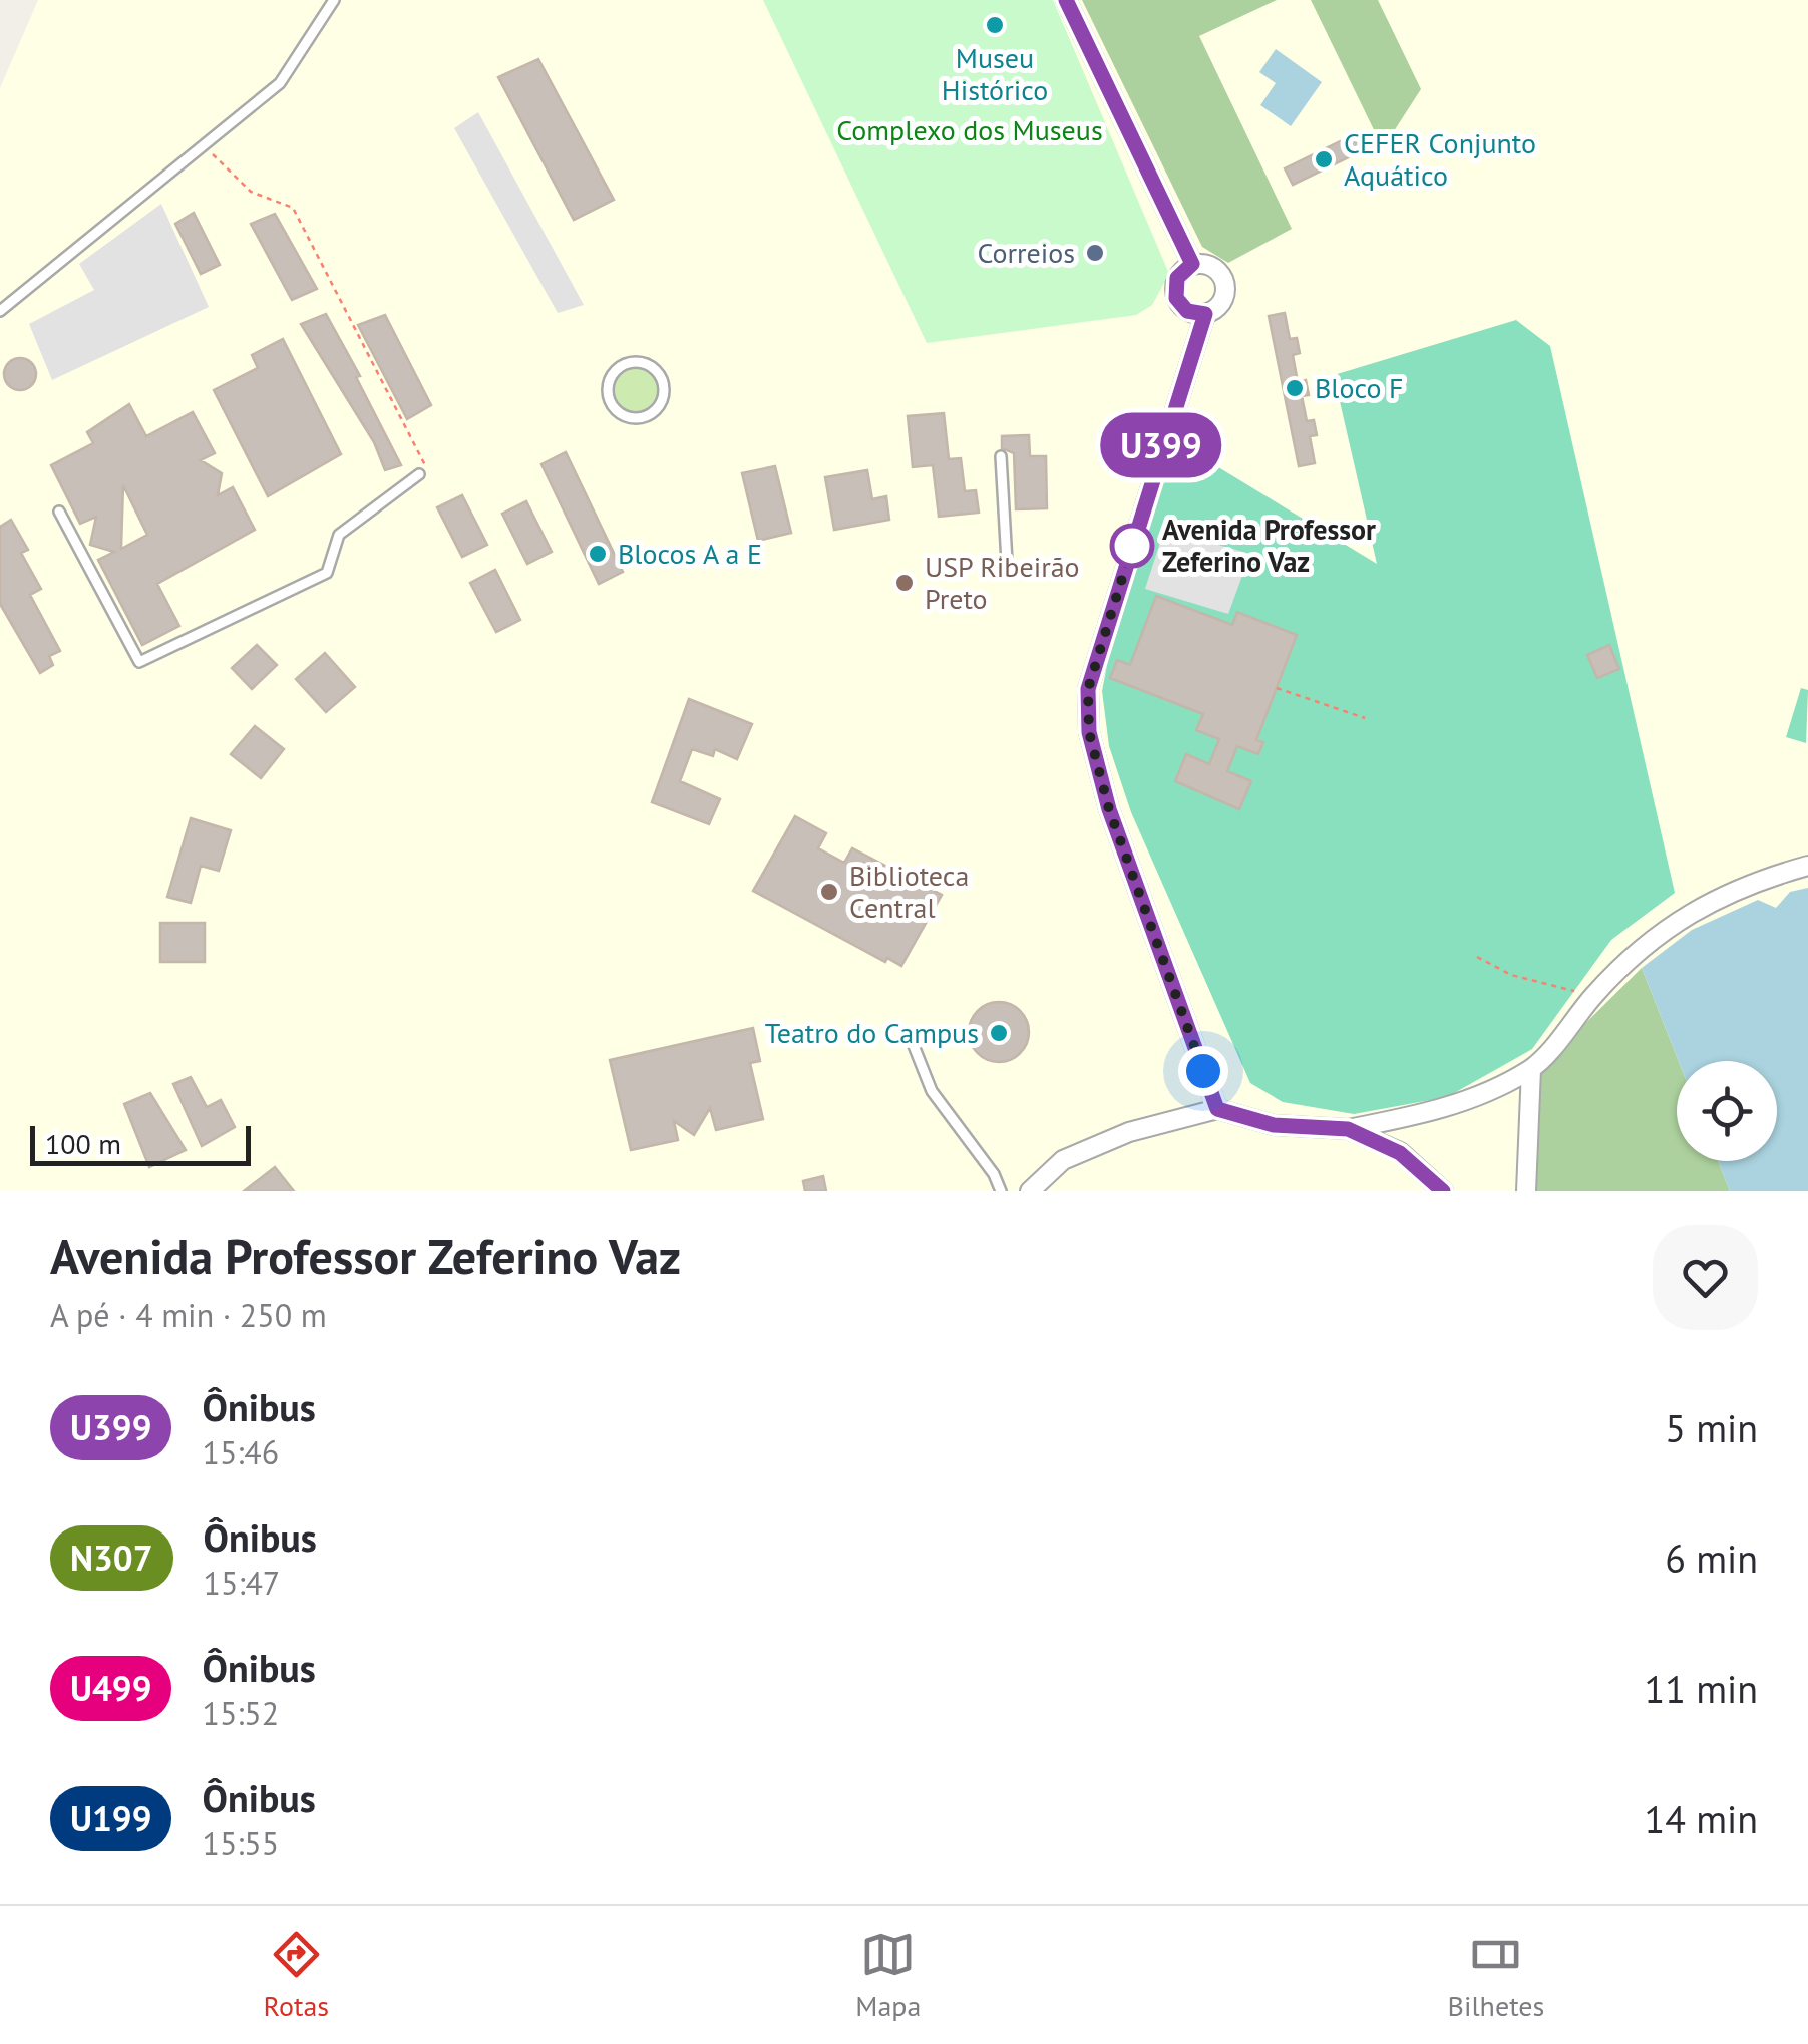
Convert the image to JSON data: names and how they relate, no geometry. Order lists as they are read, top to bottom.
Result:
{
  "parks": ["Complexo dos Museus"],
  "places": [
    "Museu Histórico",
    "CEFER Conjunto Aquático",
    "Correios",
    "Bloco F",
    "Avenida Professor Zeferino Vaz",
    "Blocos A a E",
    "USP Ribeirão Preto",
    "Biblioteca Central",
    "Teatro do Campus"
  ],
  "lines": ["bus line U399"],
  "scale_bar": "100 m",
  "page": {
    "on_map": "U399",
    "scale": "100 m",
    "heading": ["Avenida Professor Zeferino Vaz", "A pé · 4 min · 250 m"],
    "list": [
      {
        "mark": "U399",
        "name": "Ônibus",
        "note": "15:46",
        "value": "5 min"
      },
      {
        "mark": "N307",
        "name": "Ônibus",
        "note": "15:47",
        "value": "6 min"
      },
      {
        "mark": "U499",
        "name": "Ônibus",
        "note": "15:52",
        "value": "11 min"
      },
      {
        "mark": "U199",
        "name": "Ônibus",
        "note": "15:55",
        "value": "14 min"
      }
    ],
    "tabs": ["Rotas", "Mapa", "Bilhetes"]
  }
}
